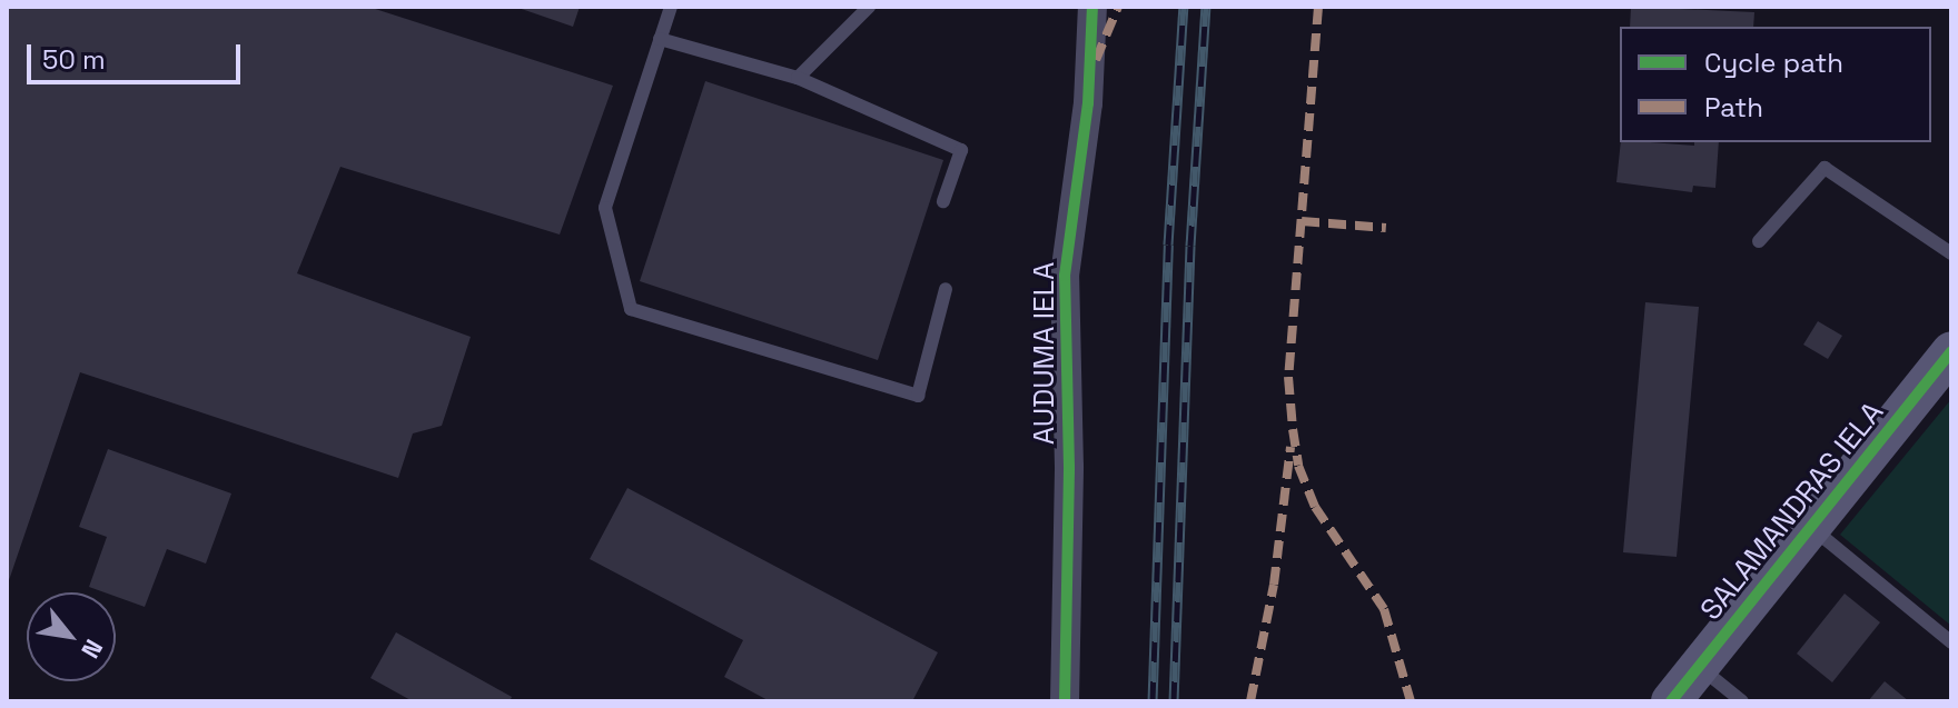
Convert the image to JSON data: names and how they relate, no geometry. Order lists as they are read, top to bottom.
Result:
{
  "streets": {
    "street": ["AUDUMA IELA", "SALAMANDRAS IELA"]
  },
  "legend": ["Cycle path", "Path"],
  "scale_bar": "50 m",
  "north": "bottom right"
}
